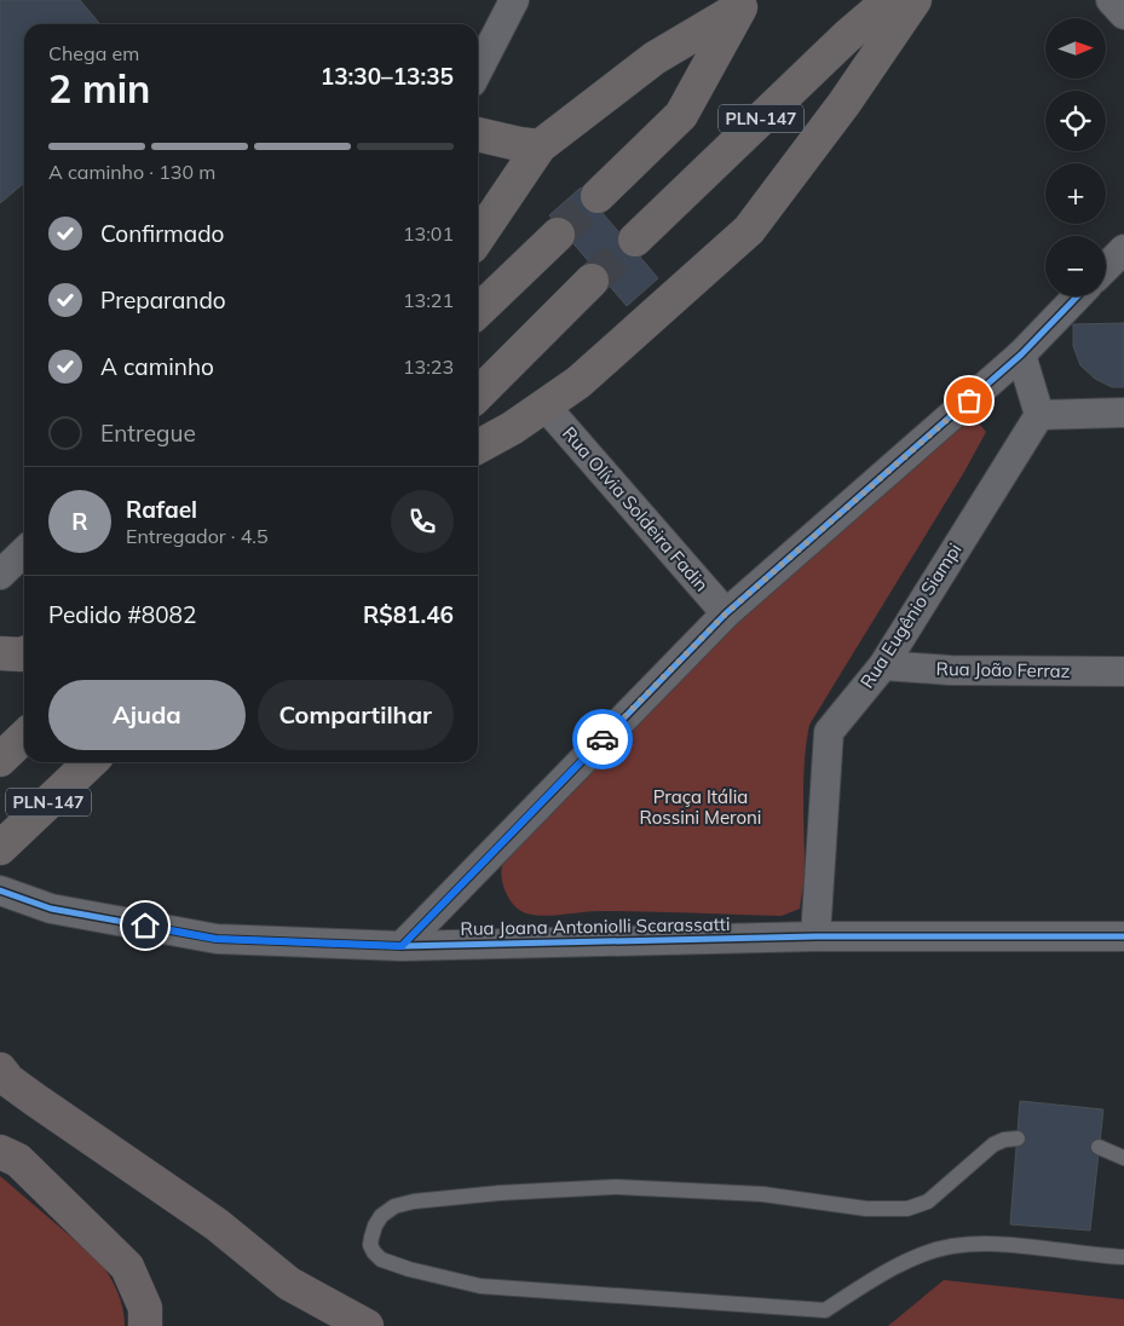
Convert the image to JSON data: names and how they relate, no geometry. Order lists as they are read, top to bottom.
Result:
{
  "streets": {
    "main road": ["PLN-147"],
    "street": [
      "Rua Olívia Soldeira Fadin",
      "Rua Eugênio Siampi",
      "Rua João Ferraz",
      "Rua Joana Antoniolli Scarassatti"
    ]
  },
  "crossings": [
    ["Rua Eugênio Siampi", "Rua João Ferraz"],
    ["Rua Eugênio Siampi", "Rua Joana Antoniolli Scarassatti"]
  ],
  "parks": ["Praça Itália Rossini Meroni"],
  "north": "right",
  "page": {
    "map_buttons": ["+", "−"],
    "heading": ["2 min", "Chega em", "13:30–13:35"],
    "panel": [
      "Rafael",
      "Entregador · 4.5",
      "Pedido #8082",
      "R$81.46"
    ],
    "bar": "A caminho · 130 m",
    "list": [
      ["Confirmado", "13:01"],
      ["Preparando", "13:21"],
      ["A caminho", "13:23"],
      "Entregue"
    ],
    "round": "R",
    "buttons": ["Ajuda", "Compartilhar"]
  }
}
